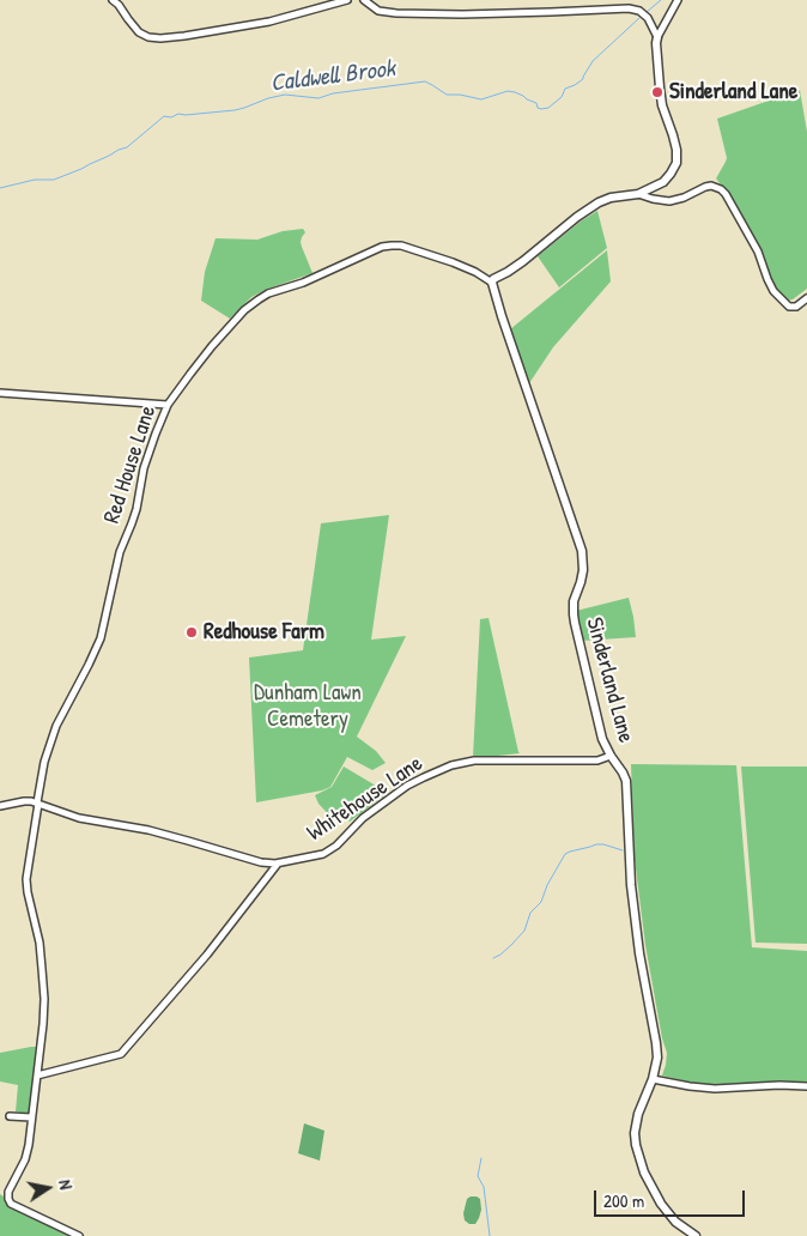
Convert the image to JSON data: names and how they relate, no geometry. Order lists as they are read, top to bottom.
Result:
{
  "streets": {
    "street": ["Red House Lane", "Sinderland Lane", "Whitehouse Lane"]
  },
  "crossings": [
    ["Red House Lane", "Sinderland Lane"],
    ["Red House Lane", "Whitehouse Lane"],
    ["Sinderland Lane", "Whitehouse Lane"]
  ],
  "water": ["Caldwell Brook"],
  "parks": ["Dunham Lawn Cemetery"],
  "places": ["Sinderland Lane", "Redhouse Farm"],
  "scale_bar": "200 m",
  "north": "right"
}
